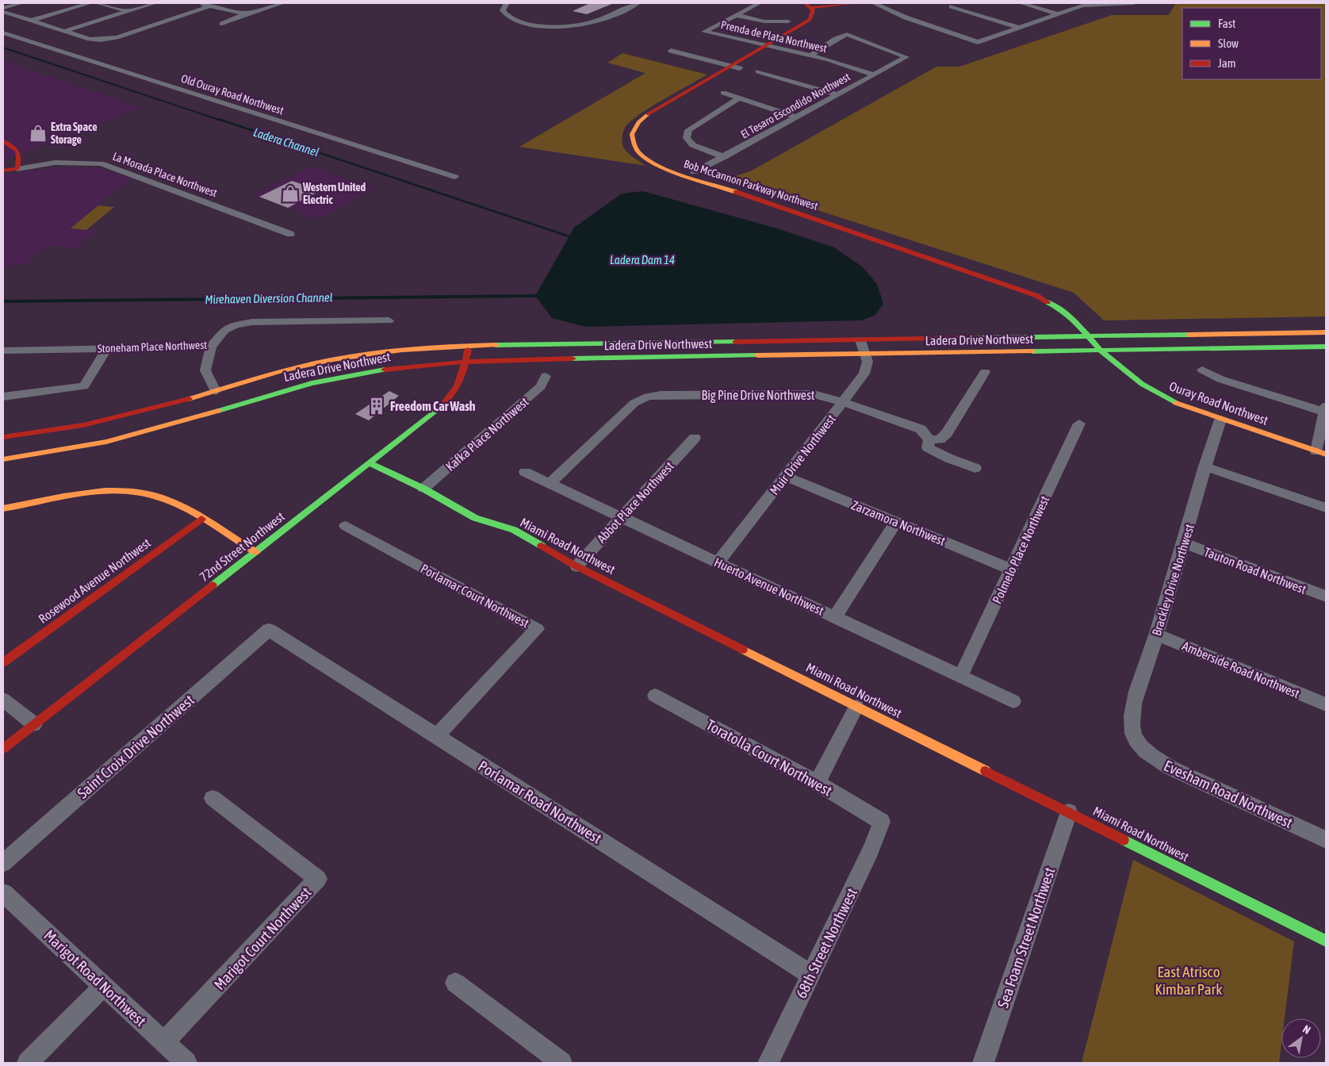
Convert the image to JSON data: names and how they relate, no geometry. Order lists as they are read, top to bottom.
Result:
{
  "streets": {
    "street": [
      "Prenda de Plata Northwest",
      "Old Ouray Road Northwest",
      "El Tesaro Escondido Northwest",
      "La Morada Place Northwest",
      "Bob McCannon Parkway Northwest",
      "Ladera Drive Northwest",
      "Stoneham Place Northwest",
      "Big Pine Drive Northwest",
      "Ouray Road Northwest",
      "Kafka Place Northwest",
      "Muir Drive Northwest",
      "Abbot Place Northwest",
      "Zarzamora Northwest",
      "Miami Road Northwest",
      "72nd Street Northwest",
      "Polmelo Place Northwest",
      "Tauton Road Northwest",
      "Brackley Drive Northwest",
      "Rosewood Avenue Northwest",
      "Huerto Avenue Northwest",
      "Porlamar Court Northwest",
      "Amberside Road Northwest",
      "Saint Croix Drive Northwest",
      "Toratolla Court Northwest",
      "Evesham Road Northwest",
      "Porlamar Road Northwest",
      "Sea Foam Street Northwest",
      "Marigot Court Northwest",
      "68th Street Northwest",
      "Marigot Road Northwest"
    ]
  },
  "crossings": [
    ["Prenda de Plata Northwest", "El Tesaro Escondido Northwest"],
    ["Prenda de Plata Northwest", "Bob McCannon Parkway Northwest"],
    ["El Tesaro Escondido Northwest", "Bob McCannon Parkway Northwest"],
    ["Bob McCannon Parkway Northwest", "Ladera Drive Northwest"],
    ["Bob McCannon Parkway Northwest", "Ouray Road Northwest"],
    ["Ladera Drive Northwest", "Ouray Road Northwest"],
    ["Ladera Drive Northwest", "Muir Drive Northwest"],
    ["Ladera Drive Northwest", "72nd Street Northwest"],
    ["Big Pine Drive Northwest", "Muir Drive Northwest"],
    ["Big Pine Drive Northwest", "Huerto Avenue Northwest"],
    ["Ouray Road Northwest", "Brackley Drive Northwest"],
    ["Kafka Place Northwest", "Miami Road Northwest"],
    ["Muir Drive Northwest", "Zarzamora Northwest"],
    ["Muir Drive Northwest", "Huerto Avenue Northwest"],
    ["Abbot Place Northwest", "Miami Road Northwest"],
    ["Abbot Place Northwest", "Huerto Avenue Northwest"],
    ["Zarzamora Northwest", "Polmelo Place Northwest"],
    ["Miami Road Northwest", "72nd Street Northwest"],
    ["Miami Road Northwest", "Sea Foam Street Northwest"],
    ["Polmelo Place Northwest", "Huerto Avenue Northwest"],
    ["Tauton Road Northwest", "Brackley Drive Northwest"],
    ["Brackley Drive Northwest", "Amberside Road Northwest"],
    ["Brackley Drive Northwest", "Evesham Road Northwest"],
    ["Porlamar Court Northwest", "Porlamar Road Northwest"],
    ["Saint Croix Drive Northwest", "Porlamar Road Northwest"],
    ["Toratolla Court Northwest", "68th Street Northwest"],
    ["Porlamar Road Northwest", "68th Street Northwest"],
    ["Marigot Court Northwest", "Marigot Road Northwest"]
  ],
  "water": ["Ladera Channel", "Ladera Dam 14", "Mirehaven Diversion Channel"],
  "parks": ["East Atrisco Kimbar Park"],
  "places": {
    "shop": ["Extra Space Storage", "Western United Electric"],
    "building": ["Freedom Car Wash"]
  },
  "legend": ["Fast", "Slow", "Jam"],
  "north": "top right"
}
